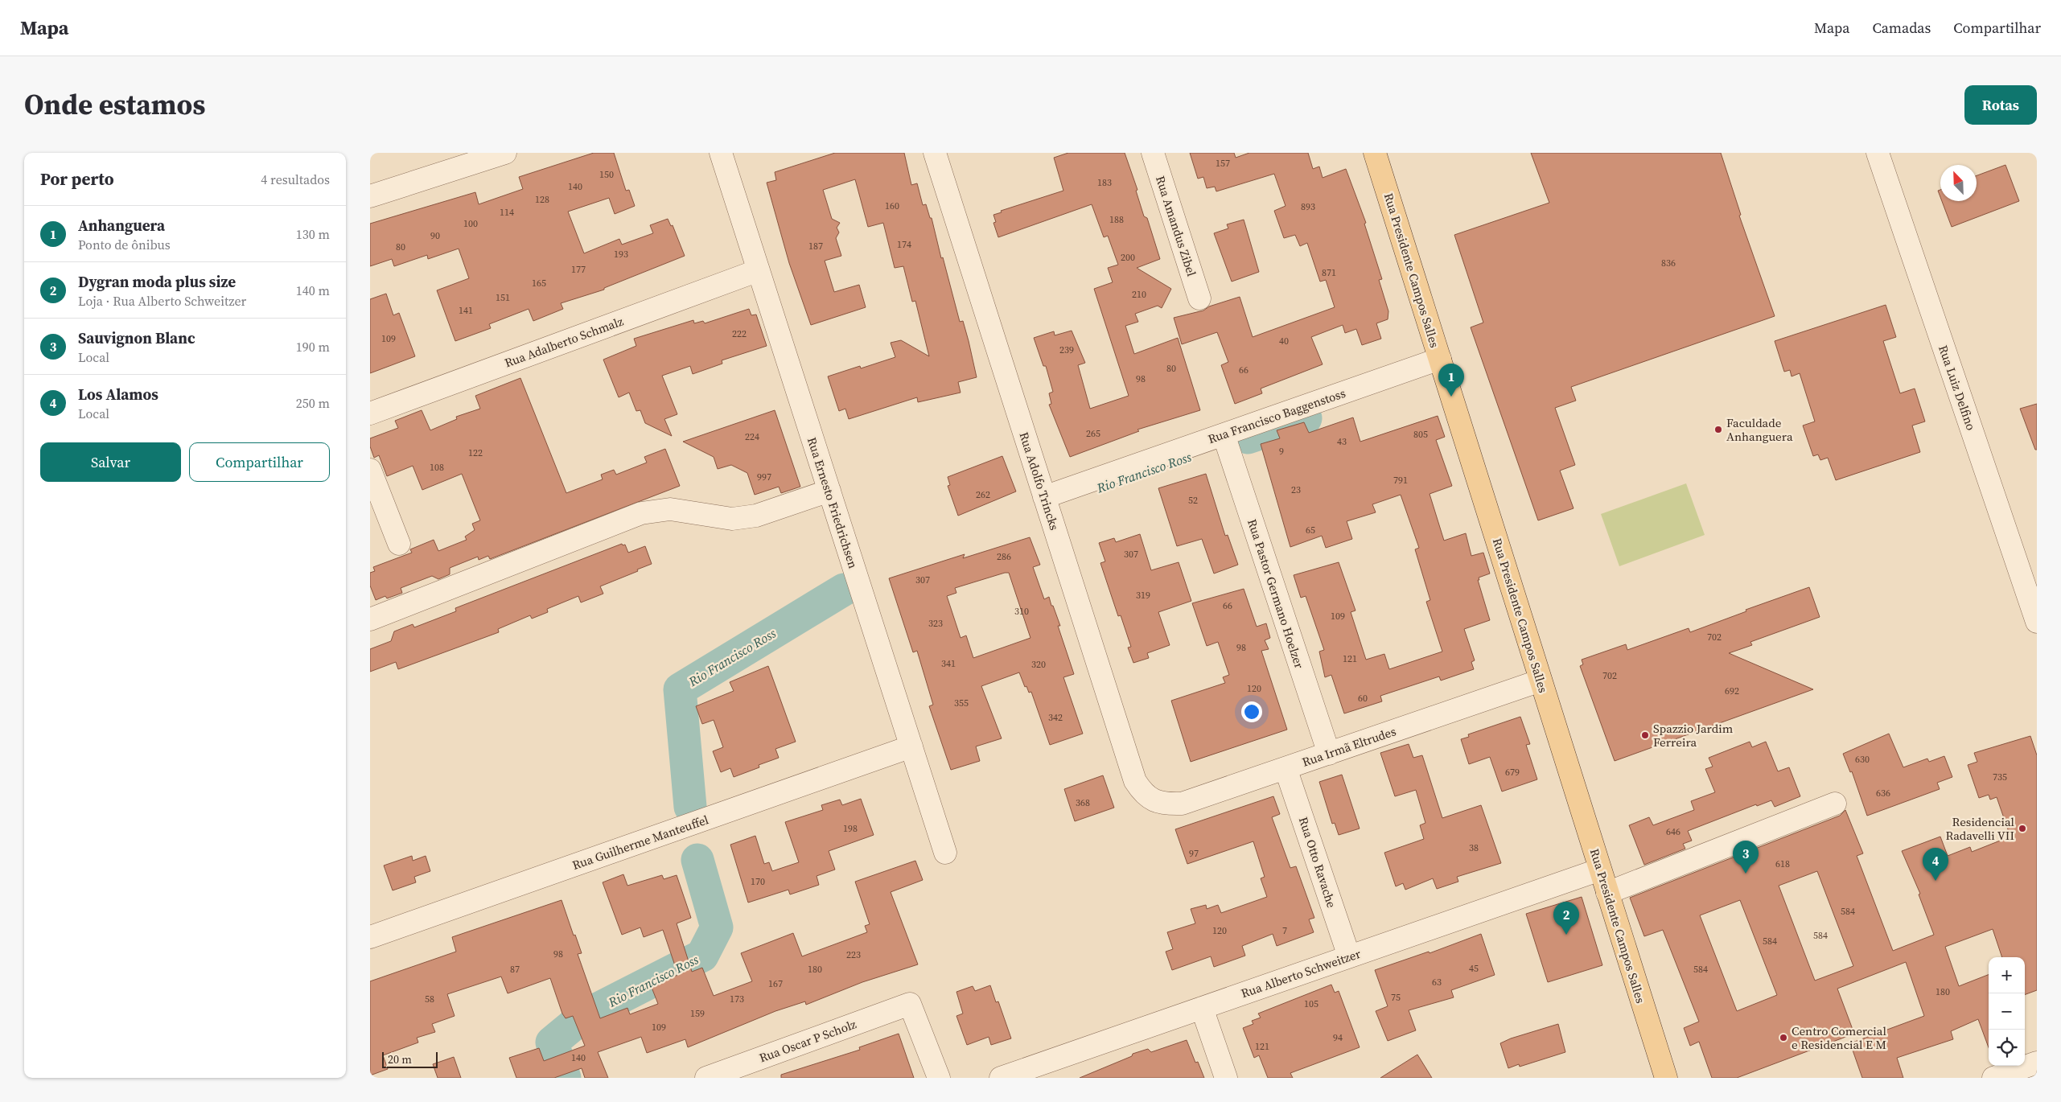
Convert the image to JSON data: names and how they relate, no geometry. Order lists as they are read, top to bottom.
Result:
{
  "streets": {
    "main road": ["Rua Presidente Campos Salles"],
    "street": [
      "Rua Amandus Zibel",
      "Rua Adalberto Schmalz",
      "Rua Luiz Delfino",
      "Rua Francisco Baggenstoss",
      "Rua Adolfo Trincks",
      "Rua Ernesto Friedrichsen",
      "Rua Pastor Germano Hoelzer",
      "Rua Irmã Eltrudes",
      "Rua Guilherme Manteuffel",
      "Rua Otto Ravache",
      "Rua Alberto Schweitzer",
      "Rua Oscar P Scholz"
    ]
  },
  "crossings": [
    ["Rua Presidente Campos Salles", "Rua Francisco Baggenstoss"],
    ["Rua Presidente Campos Salles", "Rua Irmã Eltrudes"],
    ["Rua Presidente Campos Salles", "Rua Alberto Schweitzer"],
    ["Rua Adalberto Schmalz", "Rua Ernesto Friedrichsen"],
    ["Rua Francisco Baggenstoss", "Rua Adolfo Trincks"],
    ["Rua Francisco Baggenstoss", "Rua Pastor Germano Hoelzer"],
    ["Rua Adolfo Trincks", "Rua Irmã Eltrudes"],
    ["Rua Ernesto Friedrichsen", "Rua Guilherme Manteuffel"],
    ["Rua Pastor Germano Hoelzer", "Rua Irmã Eltrudes"],
    ["Rua Irmã Eltrudes", "Rua Otto Ravache"],
    ["Rua Otto Ravache", "Rua Alberto Schweitzer"]
  ],
  "water": ["Rio Francisco Ross"],
  "places": [
    "Faculdade Anhanguera",
    "Spazzio Jardim Ferreira",
    "Residencial Radavelli VII",
    "Centro Comercial e Residencial E M"
  ],
  "house_numbers": [
    "157",
    "150",
    "183",
    "140",
    "128",
    "160",
    "893",
    "114",
    "188",
    "100",
    "90",
    "174",
    "187",
    "80",
    "193",
    "200",
    "836",
    "177",
    "871",
    "165",
    "210",
    "151",
    "141",
    "222",
    "109",
    "40",
    "239",
    "80",
    "66",
    "98",
    "265",
    "805",
    "224",
    "43",
    "9",
    "122",
    "108",
    "997",
    "791",
    "23",
    "262",
    "52",
    "65",
    "307",
    "286",
    "307",
    "319",
    "66",
    "310",
    "109",
    "323",
    "702",
    "98",
    "121",
    "341",
    "320",
    "702",
    "120",
    "692",
    "60",
    "355",
    "342",
    "630",
    "679",
    "735",
    "636",
    "368",
    "198",
    "646",
    "38",
    "97",
    "618",
    "170",
    "584",
    "120",
    "7",
    "584",
    "584",
    "98",
    "223",
    "45",
    "87",
    "180",
    "584",
    "63",
    "167",
    "180",
    "75",
    "58",
    "173",
    "105",
    "159",
    "109",
    "94",
    "121",
    "140"
  ],
  "scale_bar": "20 m",
  "north": "top left",
  "page": {
    "header": "Mapa",
    "nav": ["Mapa", "Camadas", "Compartilhar"],
    "title": "Onde estamos",
    "buttons": [
      "Rotas",
      ["Salvar", "Compartilhar"]
    ],
    "heading": ["Por perto", "4 resultados"],
    "list": [
      {
        "mark": "1",
        "name": "Anhanguera",
        "note": "Ponto de ônibus",
        "value": "130 m"
      },
      {
        "mark": "2",
        "name": "Dygran moda plus size",
        "note": "Loja · Rua Alberto Schweitzer",
        "value": "140 m"
      },
      {
        "mark": "3",
        "name": "Sauvignon Blanc",
        "note": "Local",
        "value": "190 m"
      },
      {
        "mark": "4",
        "name": "Los Alamos",
        "note": "Local",
        "value": "250 m"
      }
    ],
    "pins": [
      "1",
      "3",
      "4",
      "2"
    ],
    "map_buttons": ["+", "−"],
    "scale": "20 m"
  }
}
